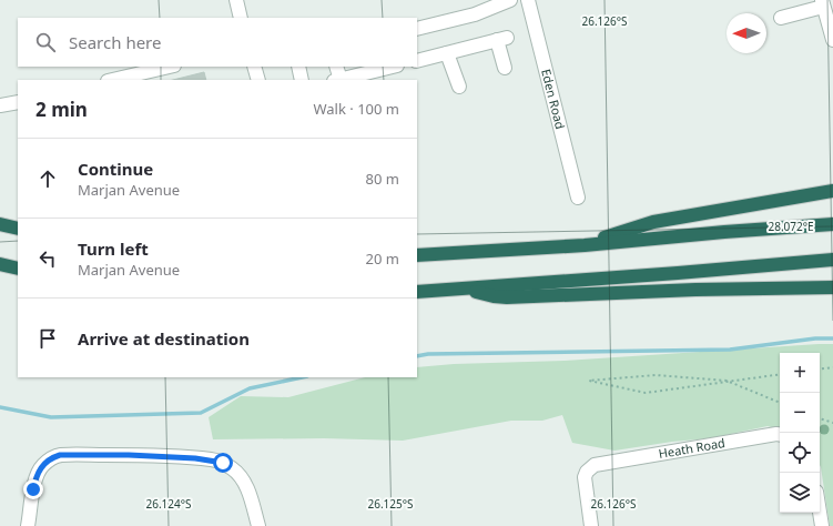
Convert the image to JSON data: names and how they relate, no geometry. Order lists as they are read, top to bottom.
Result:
{
  "streets": {
    "street": ["Eden Road", "Heath Road"]
  },
  "north": "left",
  "page": {
    "search": "Search here",
    "heading": ["2 min", "Walk · 100 m"],
    "list": [
      ["Continue", "Marjan Avenue", "80 m"],
      ["Turn left", "Marjan Avenue", "20 m"],
      "Arrive at destination"
    ],
    "map_buttons": ["+", "−"]
  },
  "coordinates": [
    "26.126°S",
    "28.072°E",
    "26.124°S",
    "26.125°S"
  ]
}
